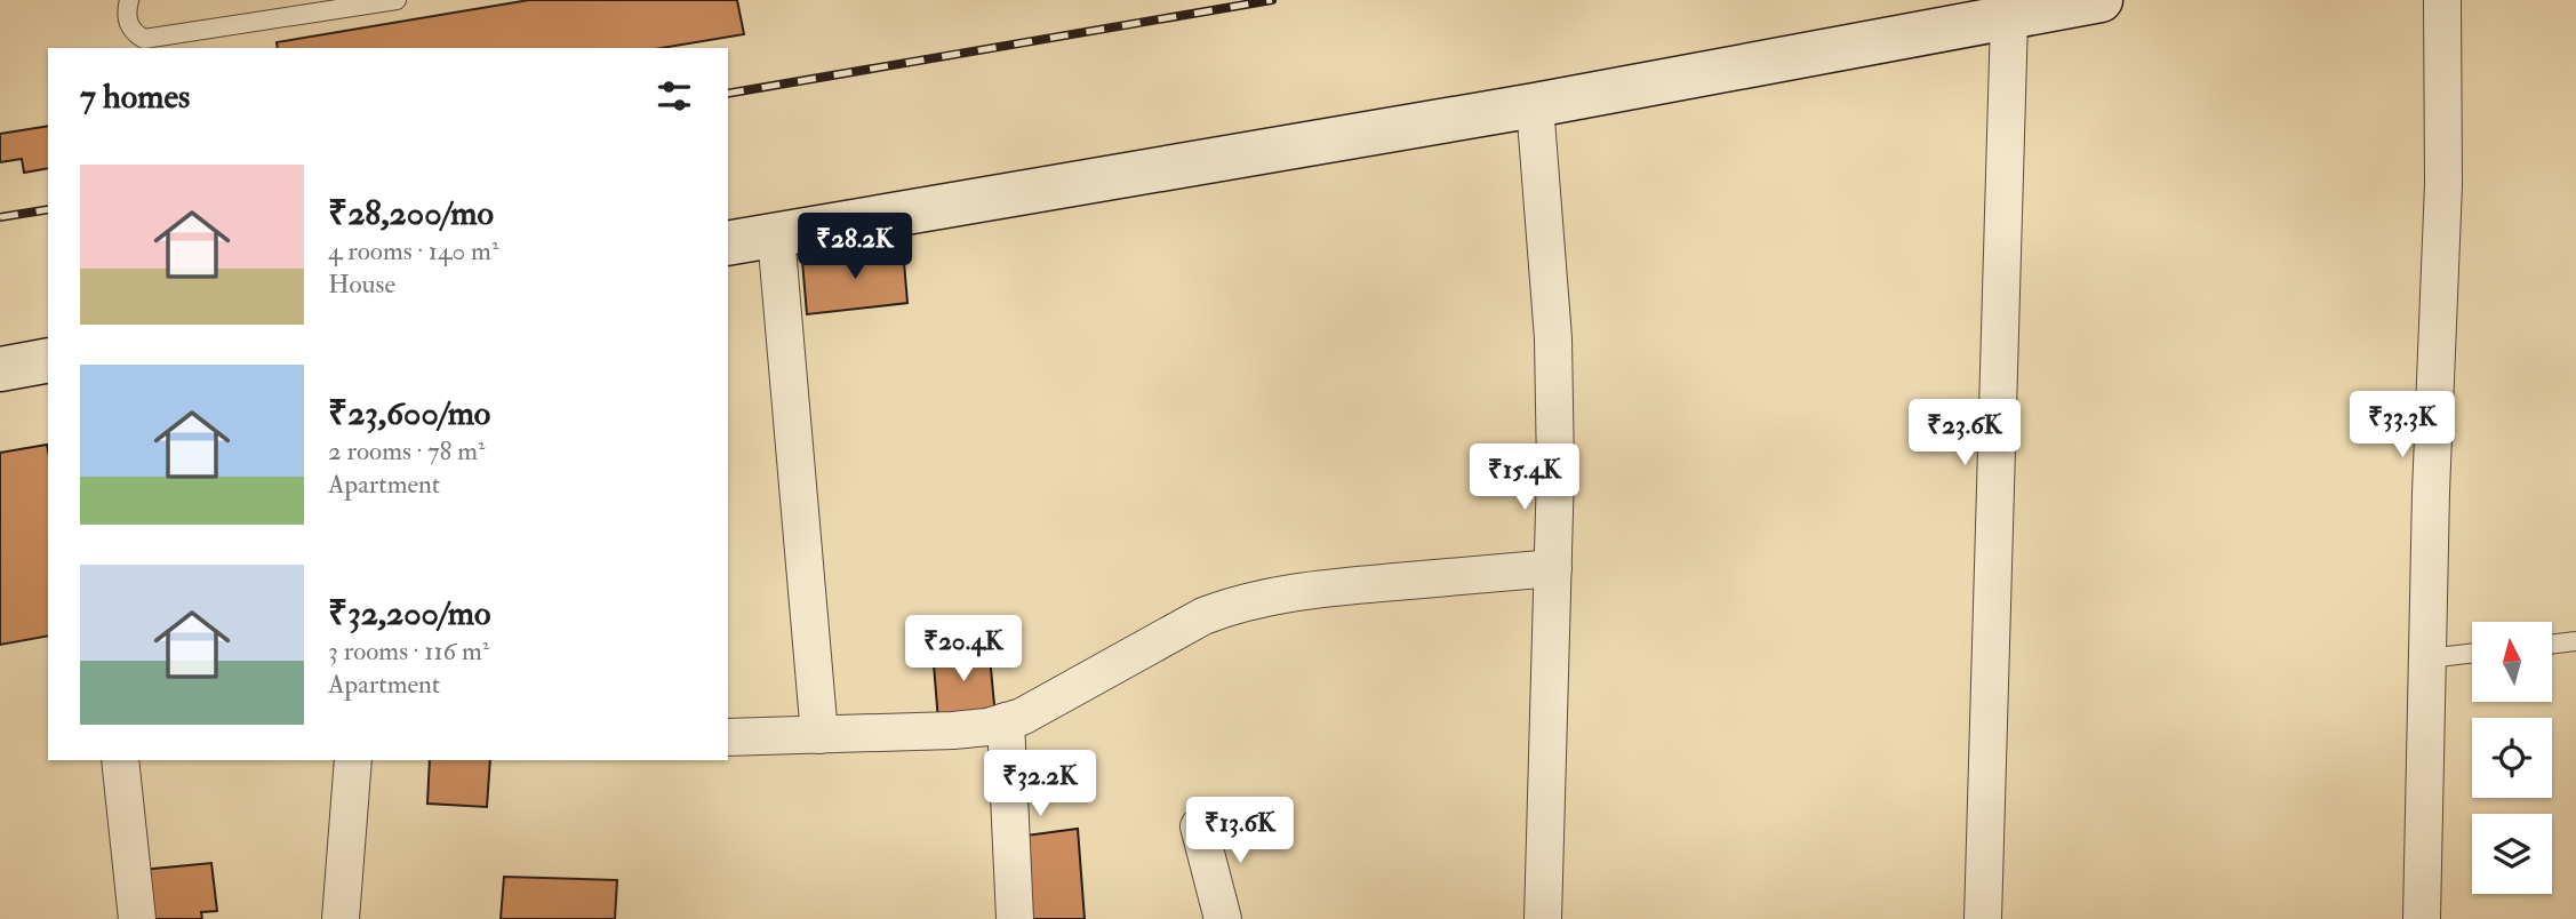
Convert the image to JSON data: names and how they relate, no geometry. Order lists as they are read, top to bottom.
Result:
{
  "north": "top",
  "page": {
    "heading": "7 homes",
    "list": [
      {
        "name": "₹28,200/mo",
        "note": "4 rooms · 140 m² · House"
      },
      {
        "name": "₹23,600/mo",
        "note": "2 rooms · 78 m² · Apartment"
      },
      {
        "name": "₹32,200/mo",
        "note": "3 rooms · 116 m² · Apartment"
      }
    ],
    "price": [
      "₹28.2K",
      "₹33.3K",
      "₹23.6K",
      "₹15.4K",
      "₹20.4K",
      "₹32.2K",
      "₹13.6K"
    ]
  }
}
